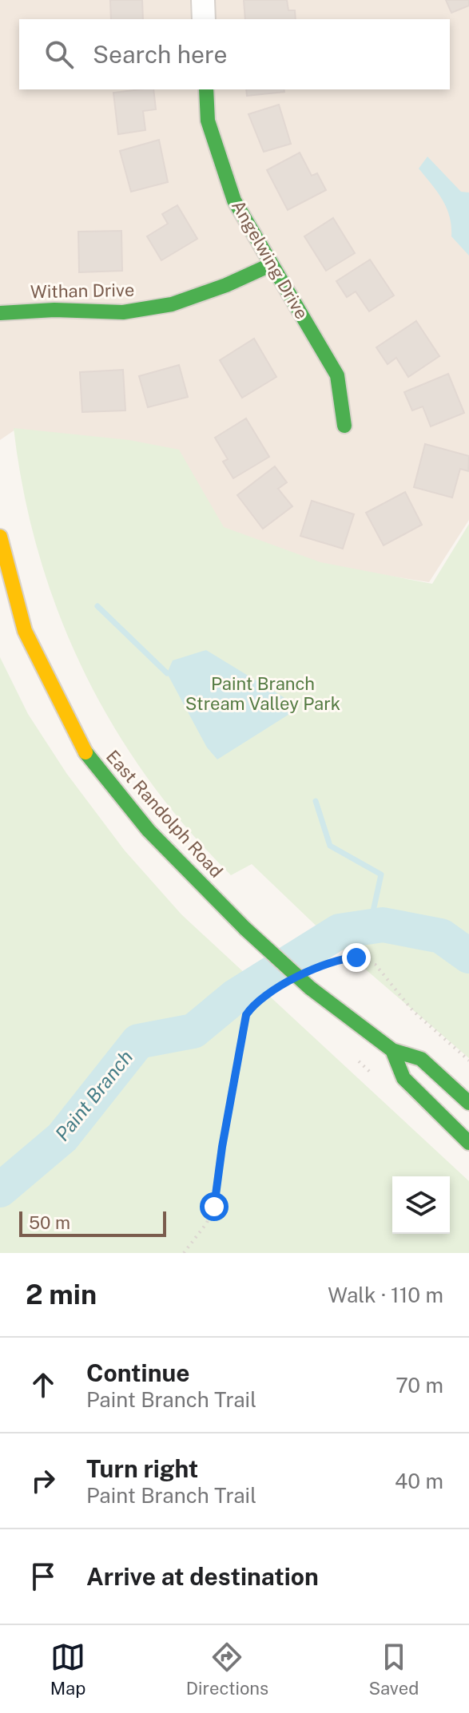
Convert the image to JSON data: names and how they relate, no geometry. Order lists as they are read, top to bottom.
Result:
{
  "streets": {
    "main road": ["Angelwing Drive", "Withan Drive", "East Randolph Road"]
  },
  "crossings": [
    ["Angelwing Drive", "Withan Drive"]
  ],
  "water": ["Paint Branch"],
  "parks": ["Paint Branch Stream Valley Park"],
  "scale_bar": "50 m",
  "page": {
    "search": "Search here",
    "scale": "50 m",
    "heading": ["2 min", "Walk · 110 m"],
    "list": [
      ["Continue", "Paint Branch Trail", "70 m"],
      ["Turn right", "Paint Branch Trail", "40 m"],
      "Arrive at destination"
    ],
    "nav": ["Map", "Directions", "Saved"]
  }
}
